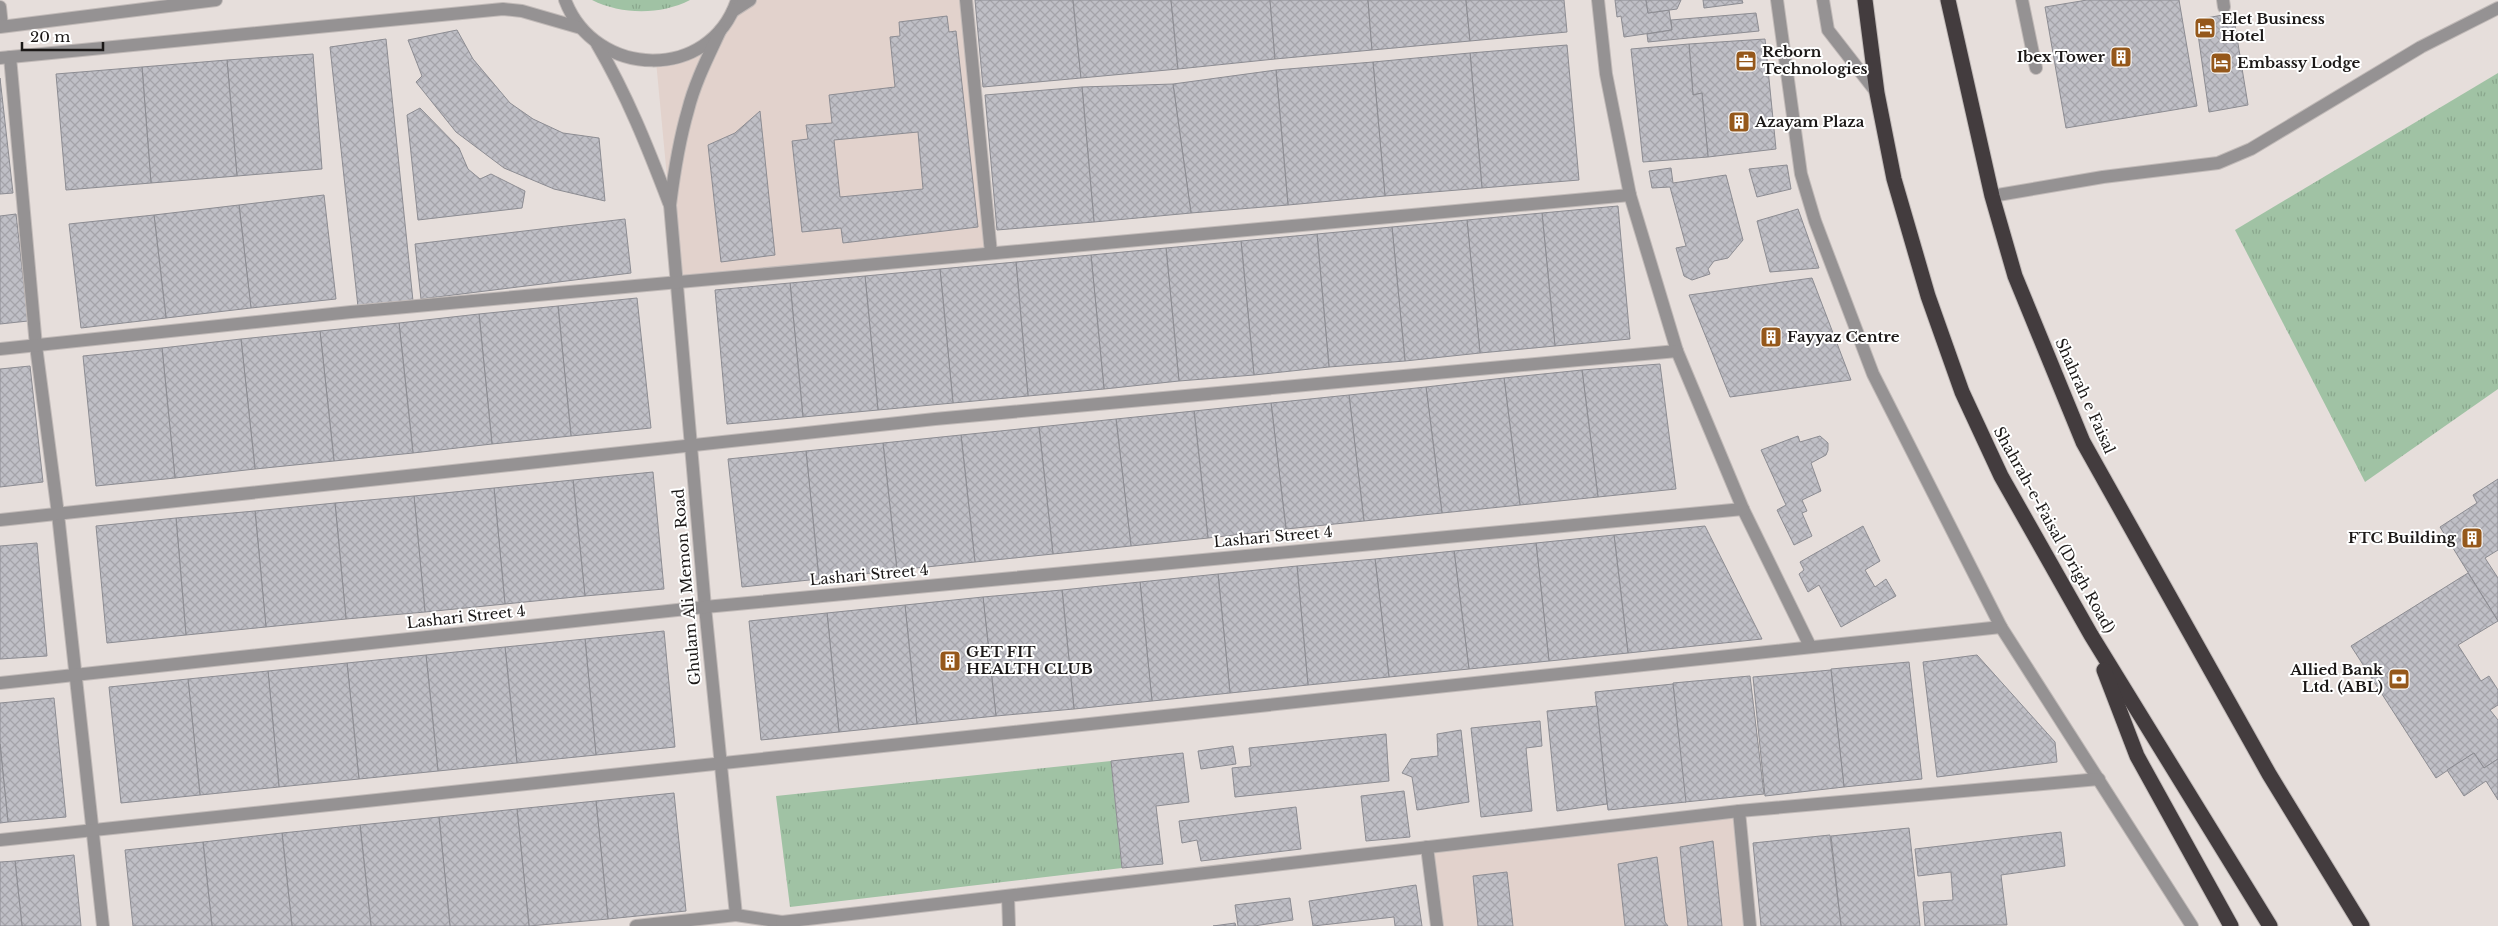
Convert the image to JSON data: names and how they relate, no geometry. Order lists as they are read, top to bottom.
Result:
{
  "streets": {
    "highway": ["Shahrah e Faisal", "Shahrah-e-Faisal (Drigh Road)"],
    "street": ["Lashari Street 4", "Ghulam Ali Memon Road"]
  },
  "crossings": [
    ["Lashari Street 4", "Ghulam Ali Memon Road"]
  ],
  "places": {
    "hotel": ["Elet Business Hotel", "Embassy Lodge"],
    "building": [
      "Ibex Tower",
      "Azayam Plaza",
      "Fayyaz Centre",
      "FTC Building",
      "GET FIT HEALTH CLUB"
    ],
    "office": ["Reborn Technologies"],
    "bank": ["Allied Bank Ltd. (ABL)"]
  },
  "scale_bar": "20 m"
}
